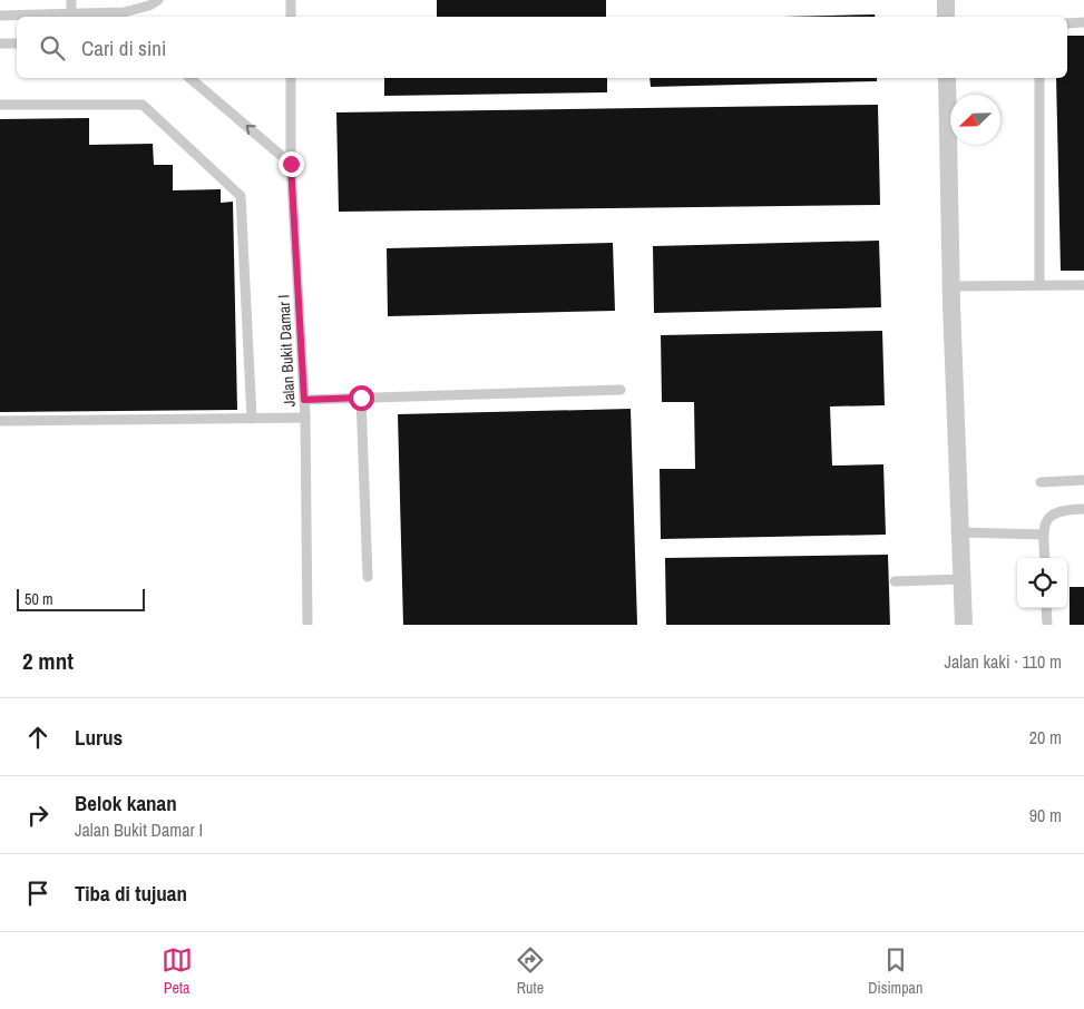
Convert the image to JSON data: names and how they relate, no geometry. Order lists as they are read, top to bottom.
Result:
{
  "streets": {
    "lane": ["Jalan Bukit Damar I"]
  },
  "scale_bar": "50 m",
  "north": "bottom left",
  "page": {
    "search": "Cari di sini",
    "scale": "50 m",
    "heading": ["2 mnt", "Jalan kaki · 110 m"],
    "list": [
      ["Lurus", "20 m"],
      ["Belok kanan", "Jalan Bukit Damar I", "90 m"],
      "Tiba di tujuan"
    ],
    "nav": ["Peta", "Rute", "Disimpan"]
  }
}
